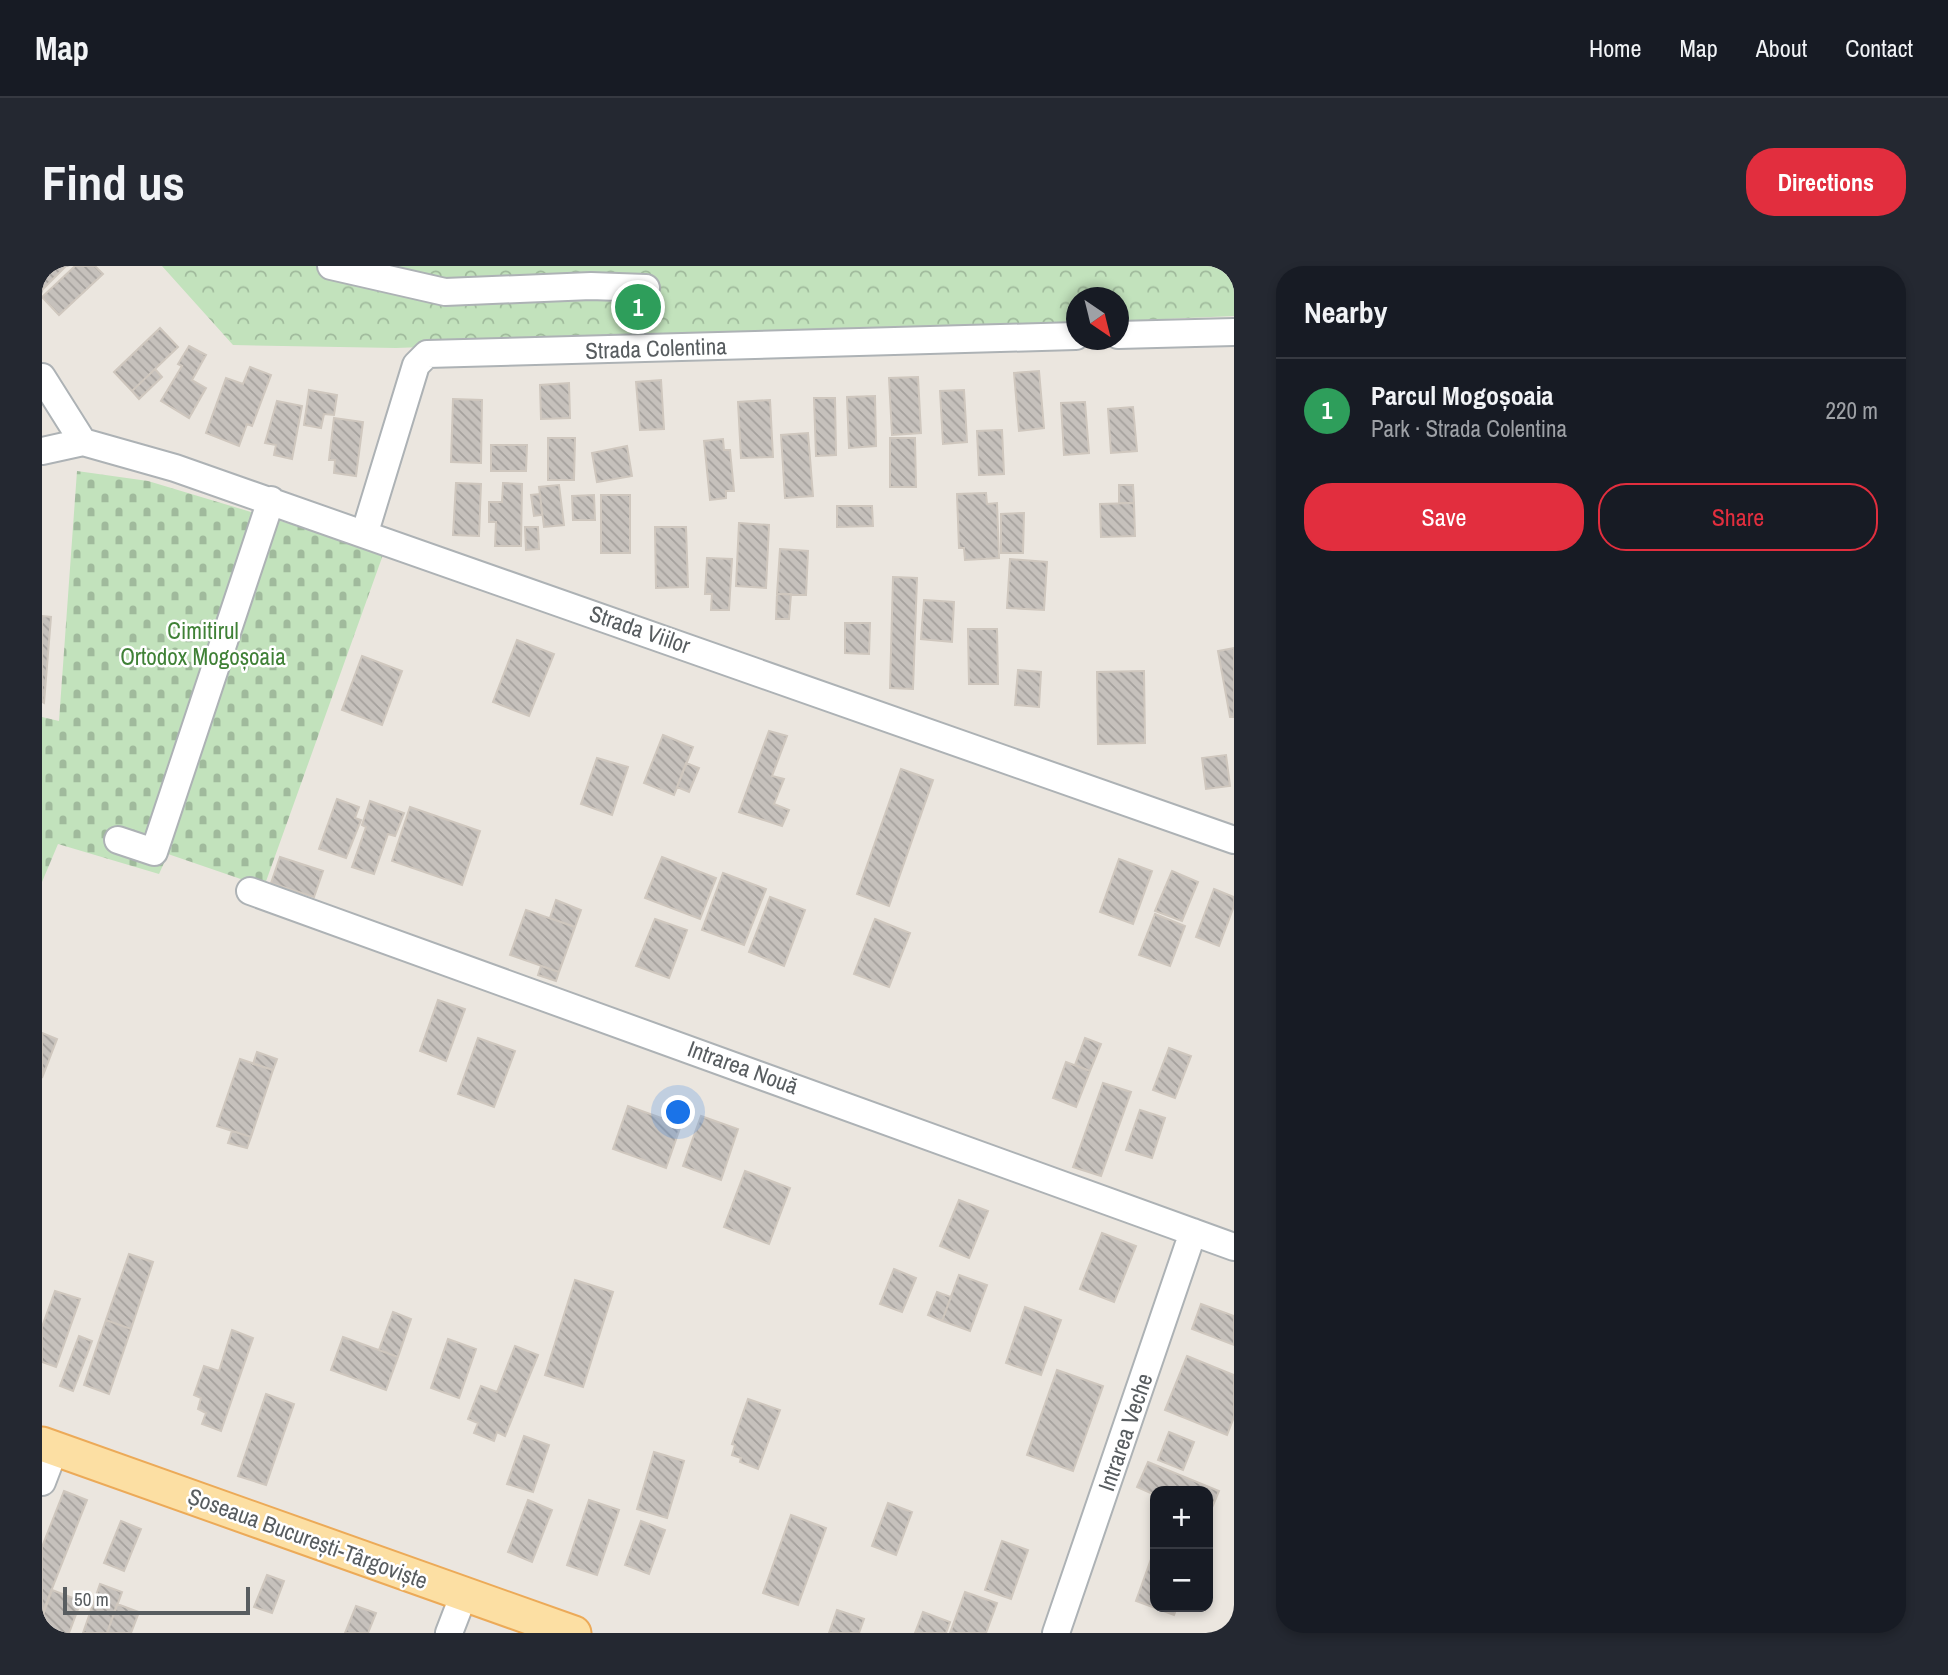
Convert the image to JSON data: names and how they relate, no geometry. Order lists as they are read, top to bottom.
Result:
{
  "streets": {
    "main road": ["Șoseaua București-Târgoviște"],
    "street": [
      "Strada Colentina",
      "Strada Viilor",
      "Intrarea Nouă",
      "Intrarea Veche"
    ]
  },
  "crossings": [
    ["Strada Colentina", "Strada Viilor"],
    ["Intrarea Nouă", "Intrarea Veche"]
  ],
  "parks": ["Cimitirul Ortodox Mogoșoaia"],
  "scale_bar": "50 m",
  "north": "bottom right",
  "page": {
    "header": "Map",
    "nav": [
      "Home",
      "Map",
      "About",
      "Contact"
    ],
    "buttons": [
      "Directions",
      ["Save", "Share"]
    ],
    "title": "Find us",
    "heading": "Nearby",
    "pins": "1",
    "list": [
      {
        "mark": "1",
        "name": "Parcul Mogoșoaia",
        "note": "Park · Strada Colentina",
        "value": "220 m"
      }
    ],
    "map_buttons": ["+", "−"],
    "scale": "50 m"
  }
}
